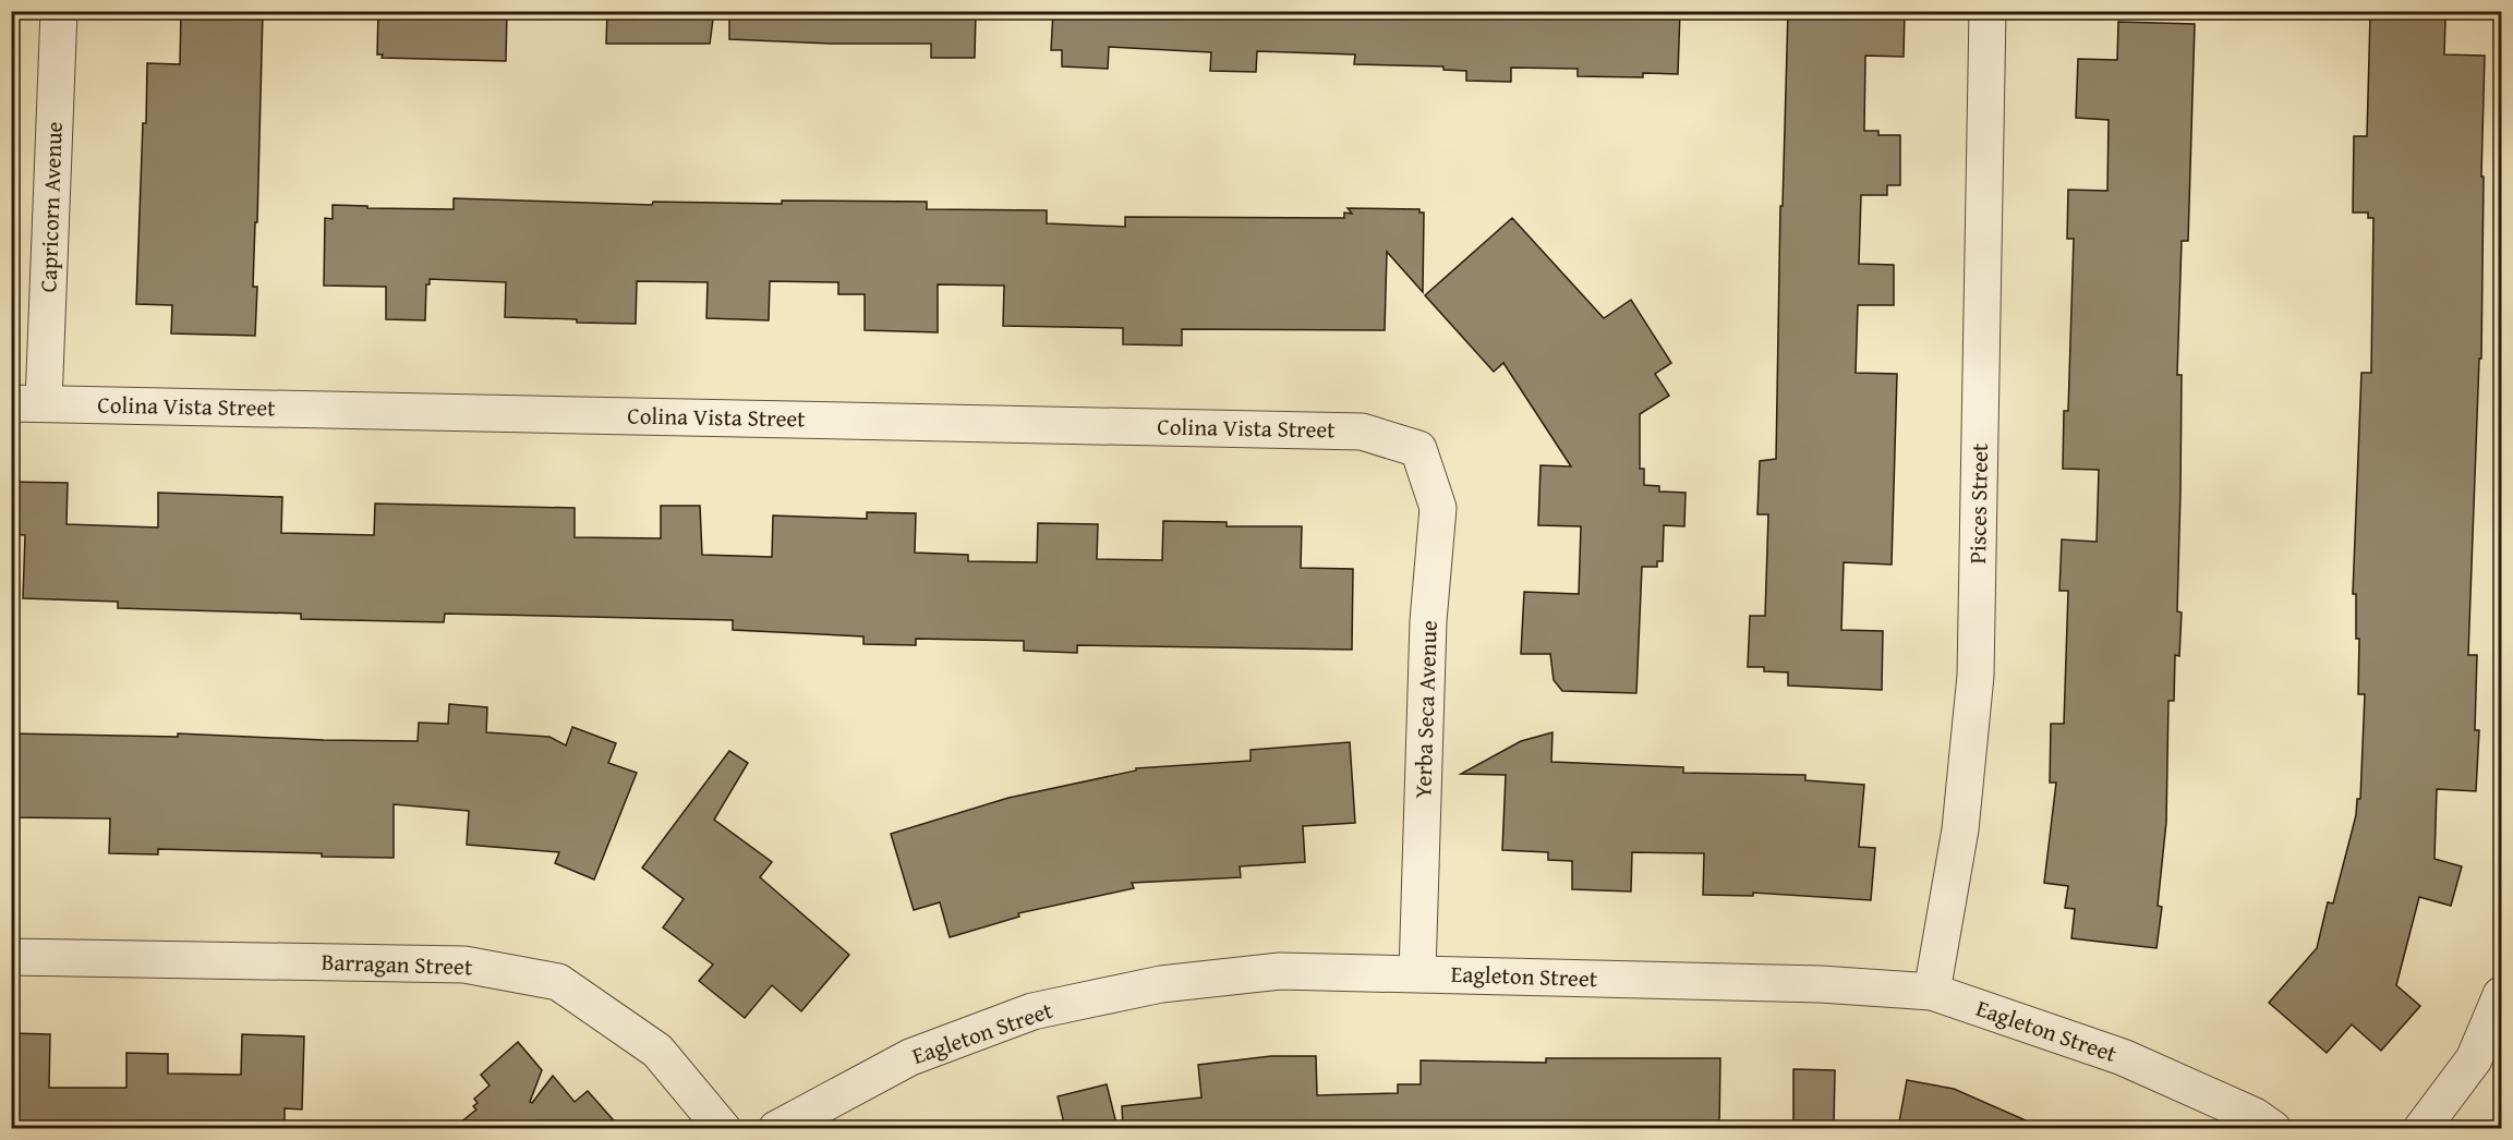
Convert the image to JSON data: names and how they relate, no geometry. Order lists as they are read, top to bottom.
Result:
{
  "streets": {
    "street": [
      "Capricorn Avenue",
      "Colina Vista Street",
      "Pisces Street",
      "Yerba Seca Avenue",
      "Barragan Street",
      "Eagleton Street"
    ]
  },
  "crossings": [
    ["Capricorn Avenue", "Colina Vista Street"],
    ["Colina Vista Street", "Yerba Seca Avenue"],
    ["Pisces Street", "Eagleton Street"],
    ["Yerba Seca Avenue", "Eagleton Street"]
  ]
}
